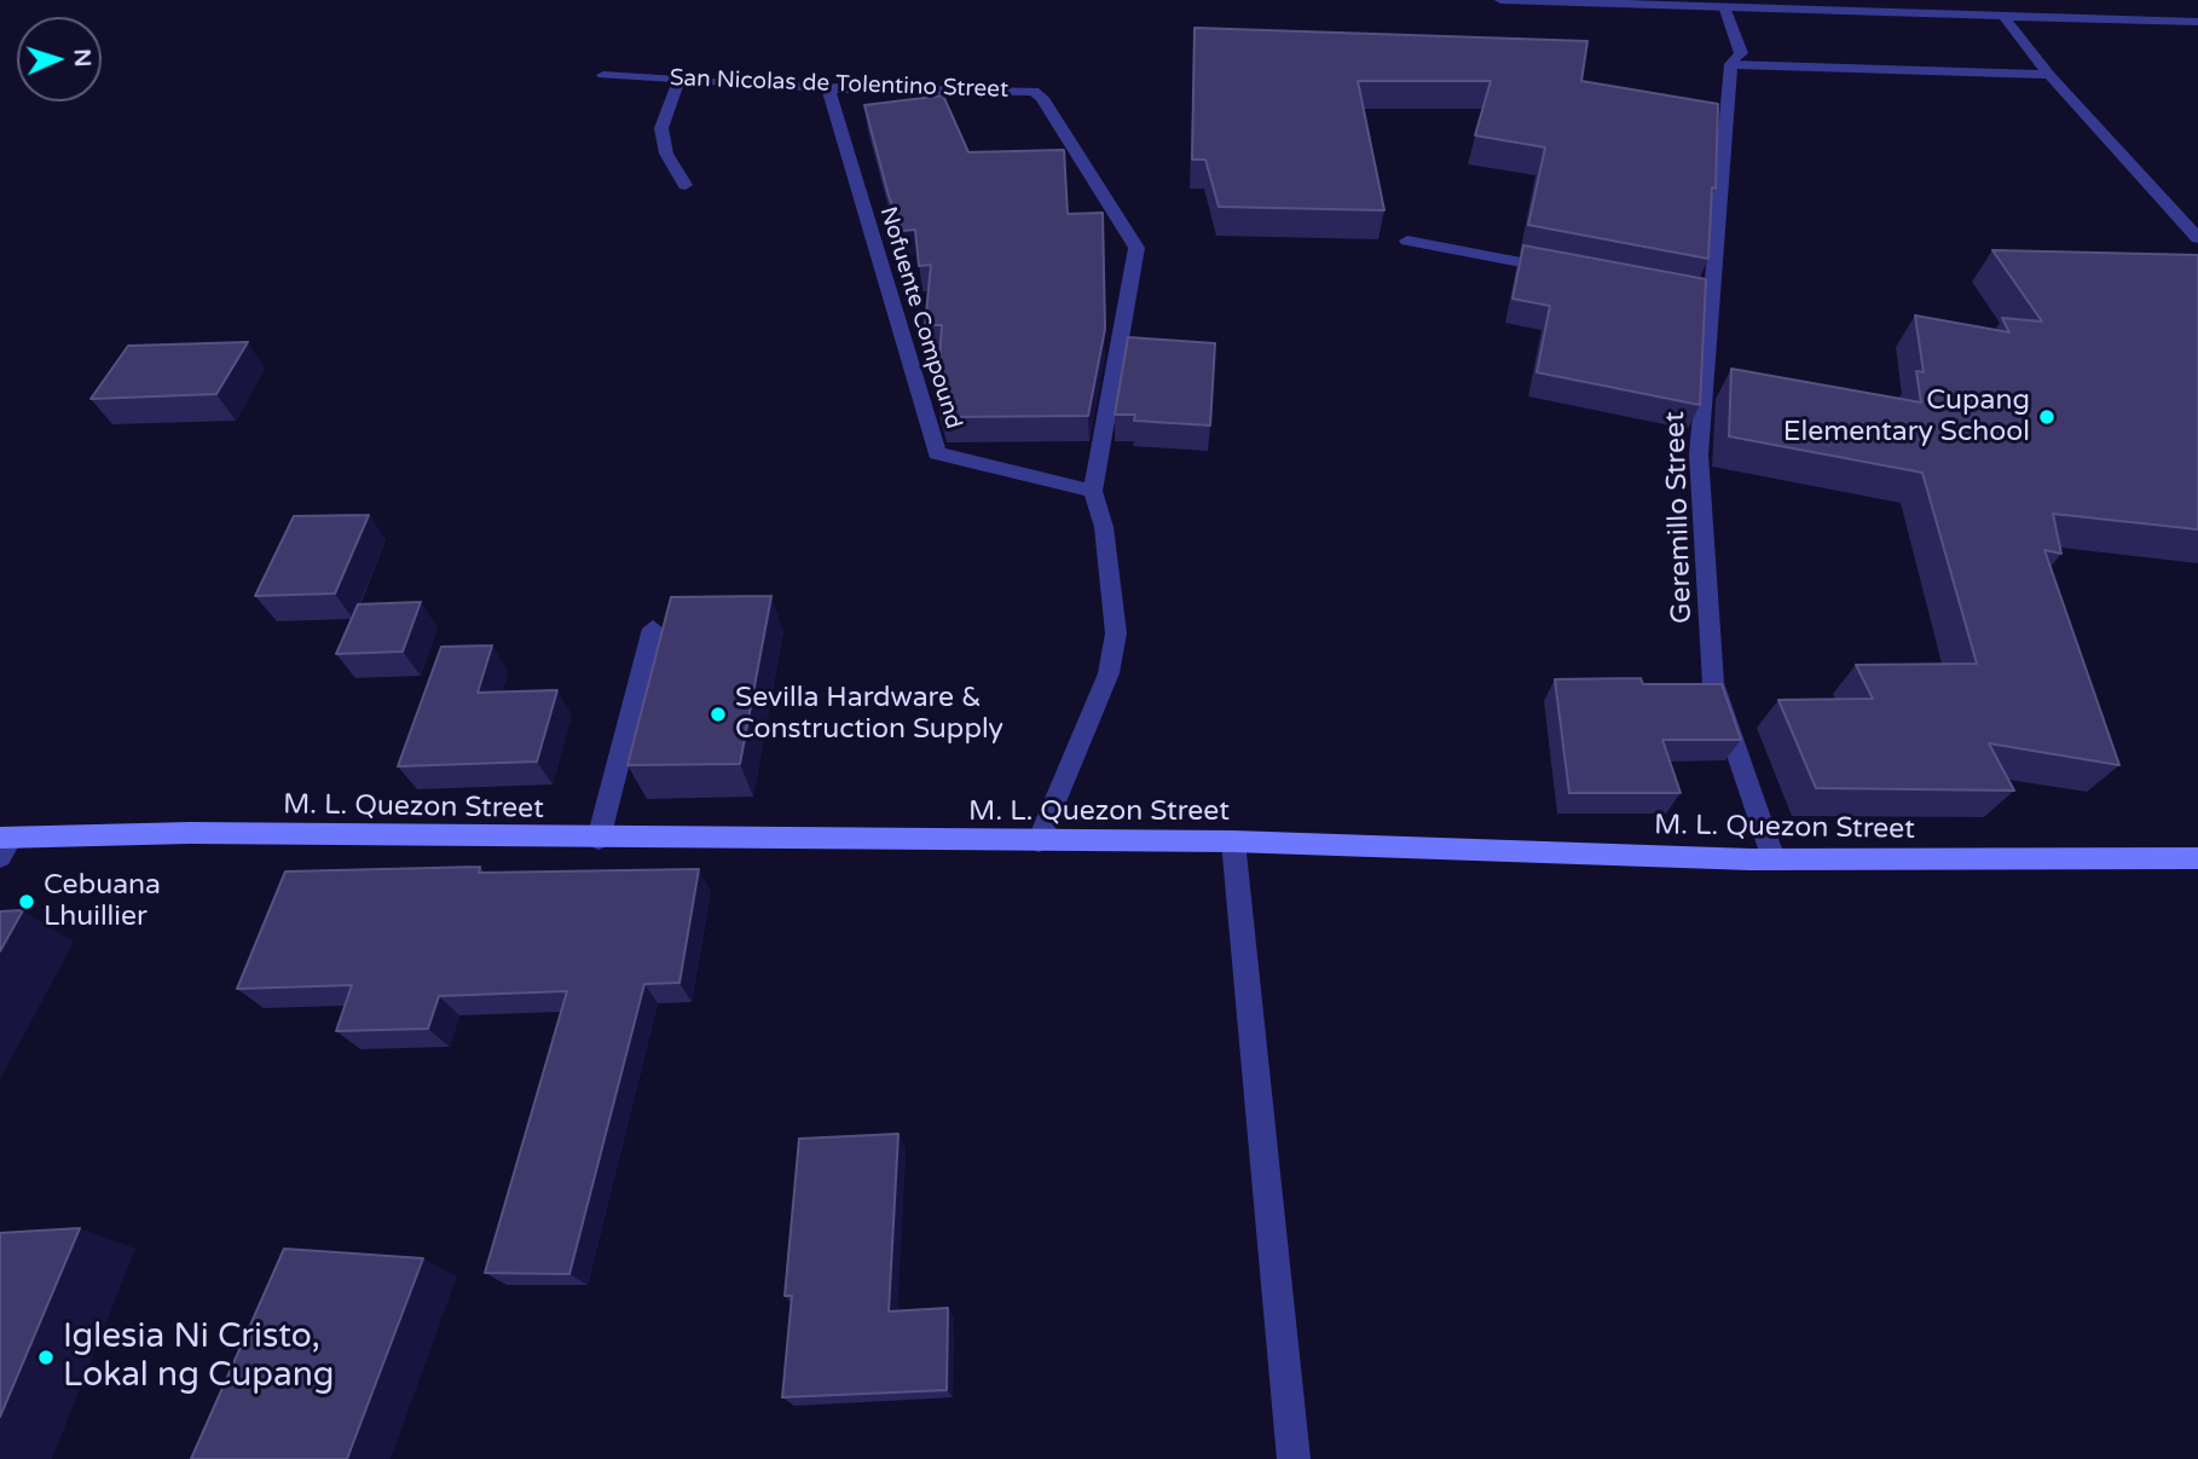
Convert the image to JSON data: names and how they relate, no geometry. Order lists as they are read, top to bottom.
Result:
{
  "streets": {
    "main road": ["M. L. Quezon Street"],
    "street": ["San Nicolas de Tolentino Street", "Nofuente Compound", "Geremillo Street"]
  },
  "crossings": [
    ["San Nicolas de Tolentino Street", "Nofuente Compound"],
    ["San Nicolas de Tolentino Street", "M. L. Quezon Street"],
    ["Geremillo Street", "M. L. Quezon Street"]
  ],
  "places": [
    "Cupang Elementary School",
    "Sevilla Hardware & Construction Supply",
    "Cebuana Lhuillier",
    "Iglesia Ni Cristo, Lokal ng Cupang"
  ],
  "north": "right"
}
